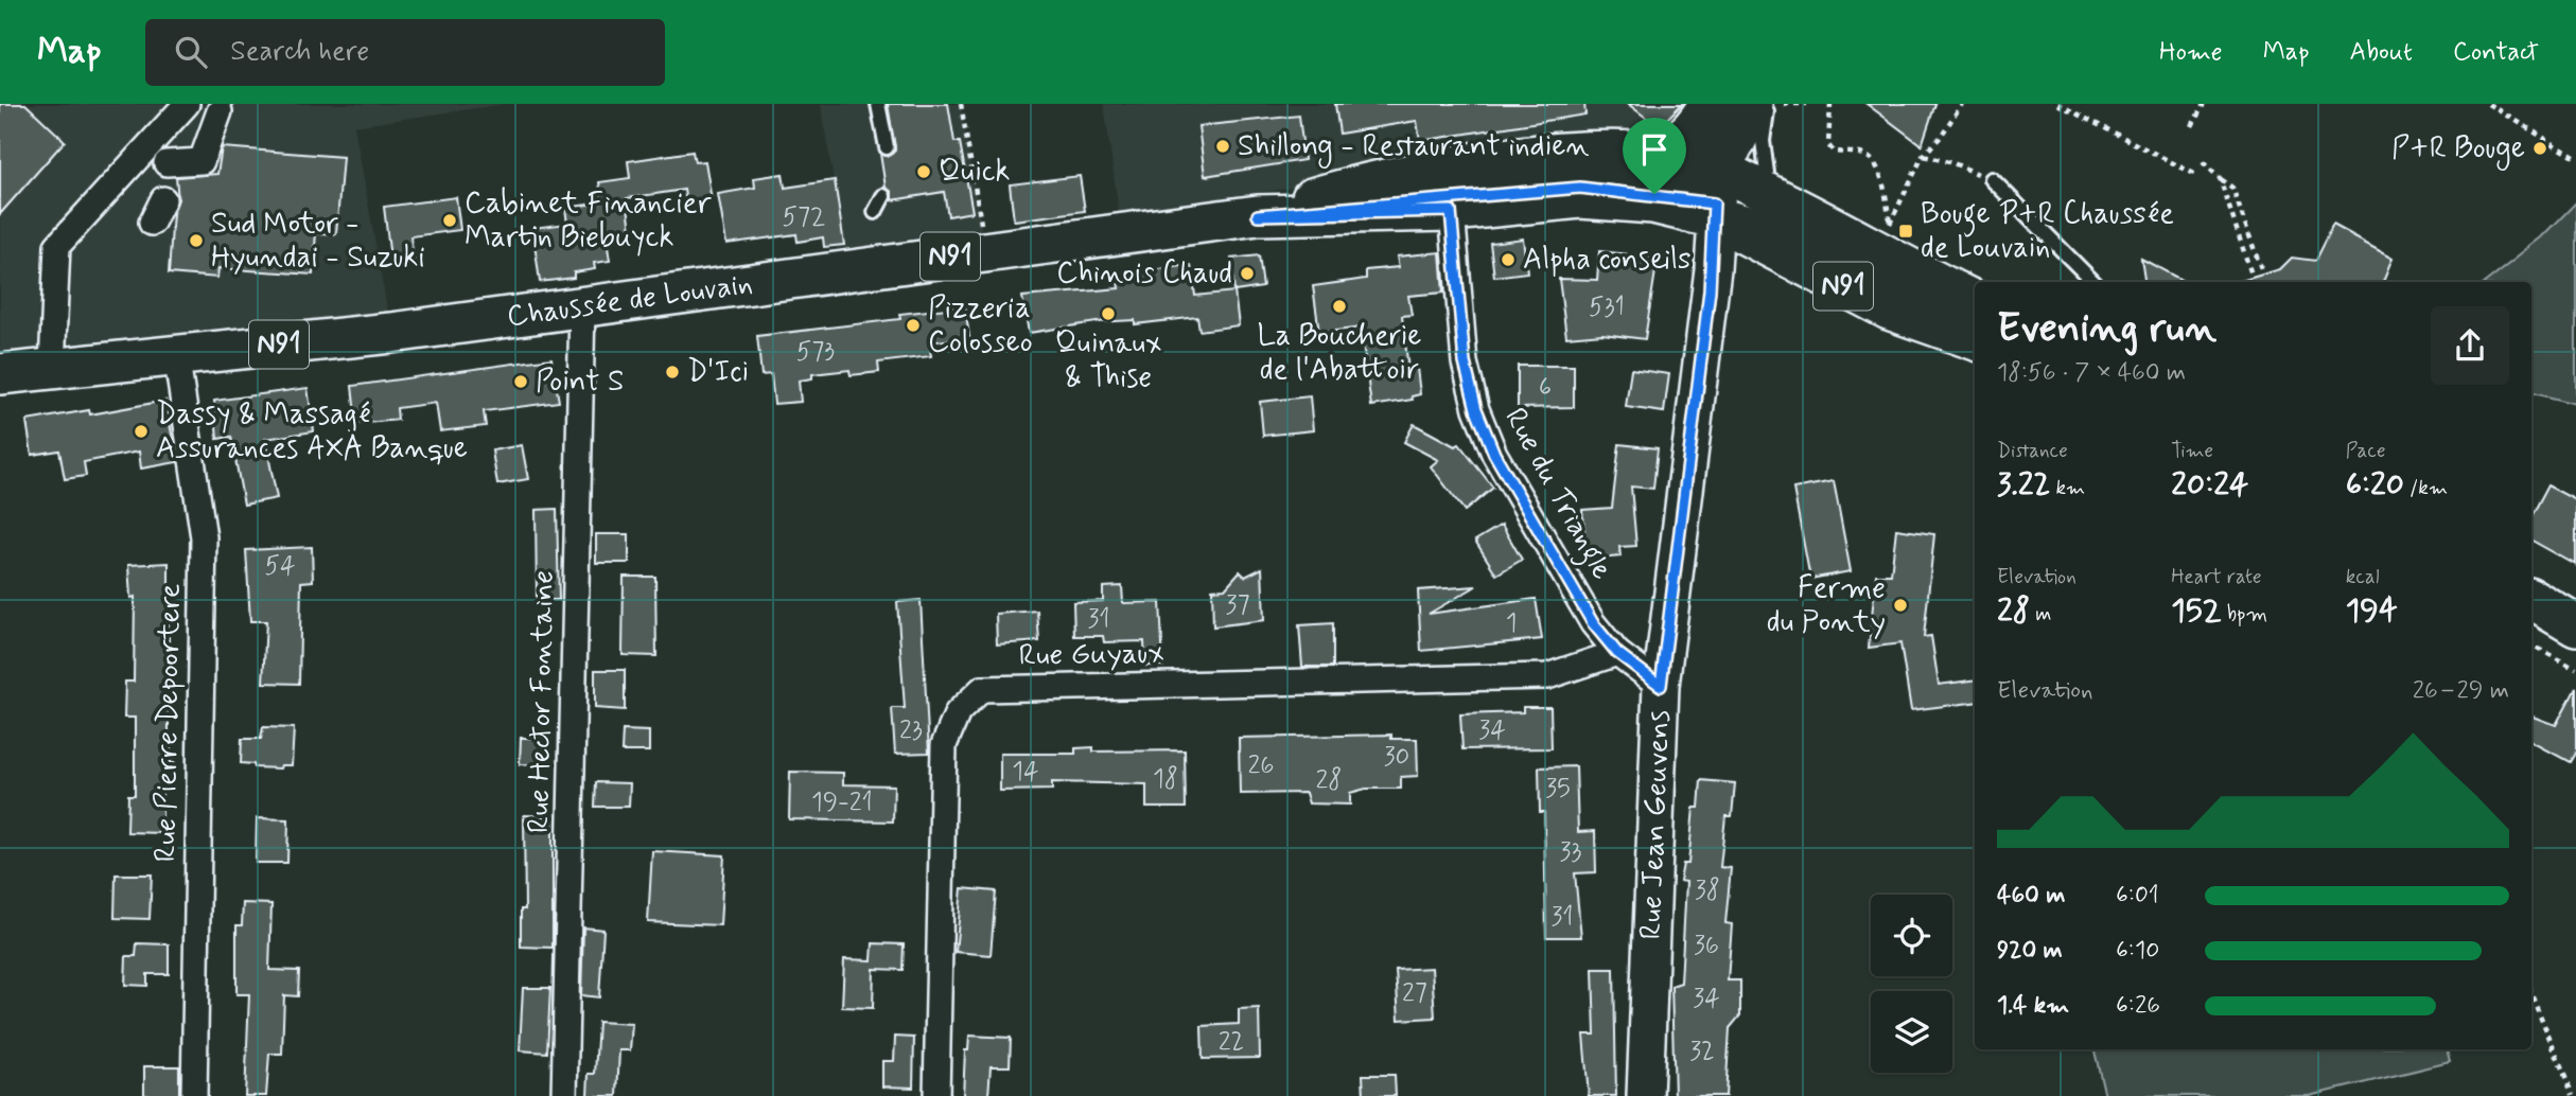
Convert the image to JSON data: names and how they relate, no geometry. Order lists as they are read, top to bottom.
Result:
{
  "streets": {
    "main road": ["N91", "Chaussée de Louvain"],
    "street": [
      "Rue du Triangle",
      "Rue Guyaux",
      "Rue Hector Fontaine",
      "Rue Pierre Depoortere",
      "Rue Jean Geuvens"
    ]
  },
  "crossings": [
    ["Chaussée de Louvain", "Rue du Triangle"],
    ["Chaussée de Louvain", "Rue Hector Fontaine"],
    ["Chaussée de Louvain", "Rue Pierre Depoortere"],
    ["Chaussée de Louvain", "Rue Jean Geuvens"],
    ["Rue du Triangle", "Rue Guyaux"],
    ["Rue du Triangle", "Rue Jean Geuvens"]
  ],
  "places": {
    "other": [
      "Shillong - Restaurant indien",
      "P+R Bouge",
      "Quick",
      "Cabinet Financier Martin Biebuyck",
      "Sud Motor - Hyundai - Suzuki",
      "Alpha conseils",
      "Chinois Chaud",
      "La Boucherie de l'Abattoir",
      "Quinaux & Thise",
      "Pizzeria Colosseo",
      "D'Ici",
      "Point S",
      "Dassy & Massagé Assurances AXA Banque",
      "Ferme du Ponty"
    ],
    "transit": ["Bouge P+R Chaussée de Louvain"]
  },
  "house_numbers": [
    "572",
    "531",
    "573",
    "6",
    "54",
    "37",
    "31",
    "1",
    "23",
    "34",
    "30",
    "26",
    "14",
    "18",
    "28",
    "35",
    "19-21",
    "33",
    "38",
    "31",
    "36",
    "27",
    "34",
    "22",
    "32"
  ],
  "page": {
    "header": "Map",
    "search": "Search here",
    "nav": [
      "Home",
      "Map",
      "About",
      "Contact"
    ],
    "heading": ["Evening run", "18:56 · 7 × 460 m"],
    "stats": [
      ["Distance", "3.22 km"],
      ["Time", "20:24"],
      ["Pace", "6:20 /km"],
      ["Elevation", "28 m"],
      ["Heart rate", "152 bpm"],
      ["kcal", "194"]
    ],
    "chart": ["Elevation", "26–29 m"],
    "list": [
      {
        "name": "460 m",
        "note": "6:01"
      },
      {
        "name": "920 m",
        "note": "6:10"
      },
      {
        "name": "1.4 km",
        "note": "6:26"
      }
    ]
  }
}
